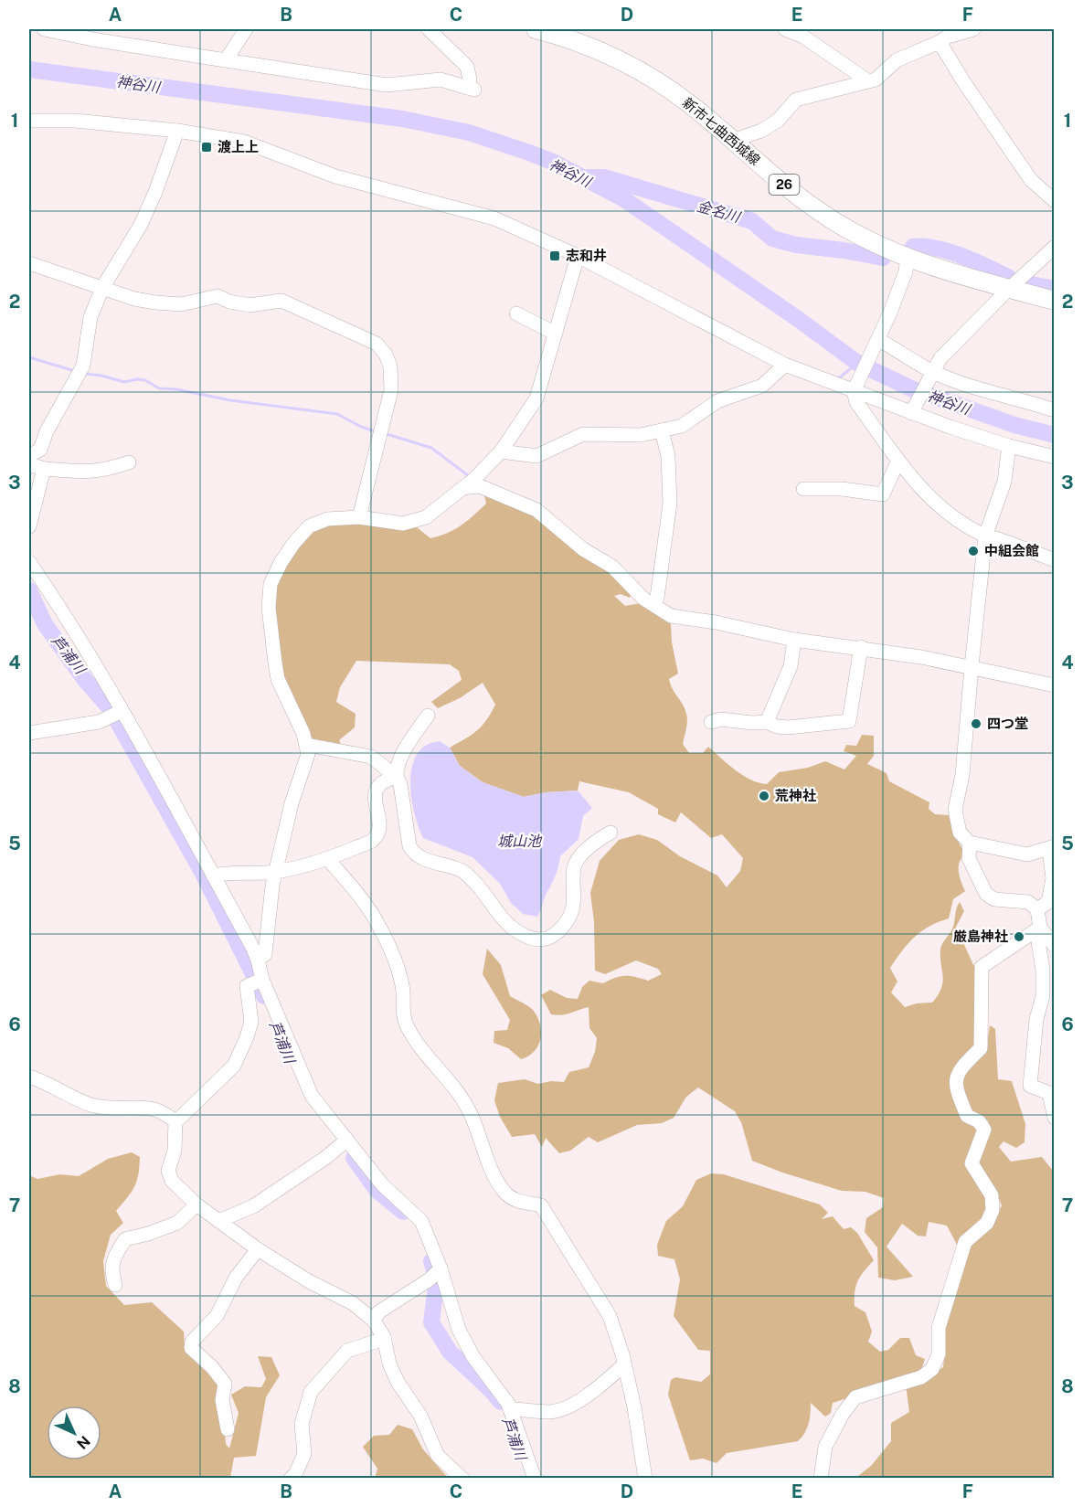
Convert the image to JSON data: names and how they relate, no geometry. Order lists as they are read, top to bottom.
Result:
{
  "streets": {
    "main road": ["新市七曲西城線", "26"]
  },
  "water": [
    "神谷川",
    "金名川",
    "芦浦川",
    "城山池"
  ],
  "places": {
    "transit": ["渡上上", "志和井"],
    "other": [
      "中組会館",
      "四つ堂",
      "荒神社",
      "厳島神社"
    ]
  },
  "north": "bottom right",
  "grid": {
    "columns": [
      "A",
      "B",
      "C",
      "D",
      "E",
      "F"
    ],
    "rows": [
      "1",
      "2",
      "3",
      "4",
      "5",
      "6",
      "7",
      "8"
    ]
  }
}
